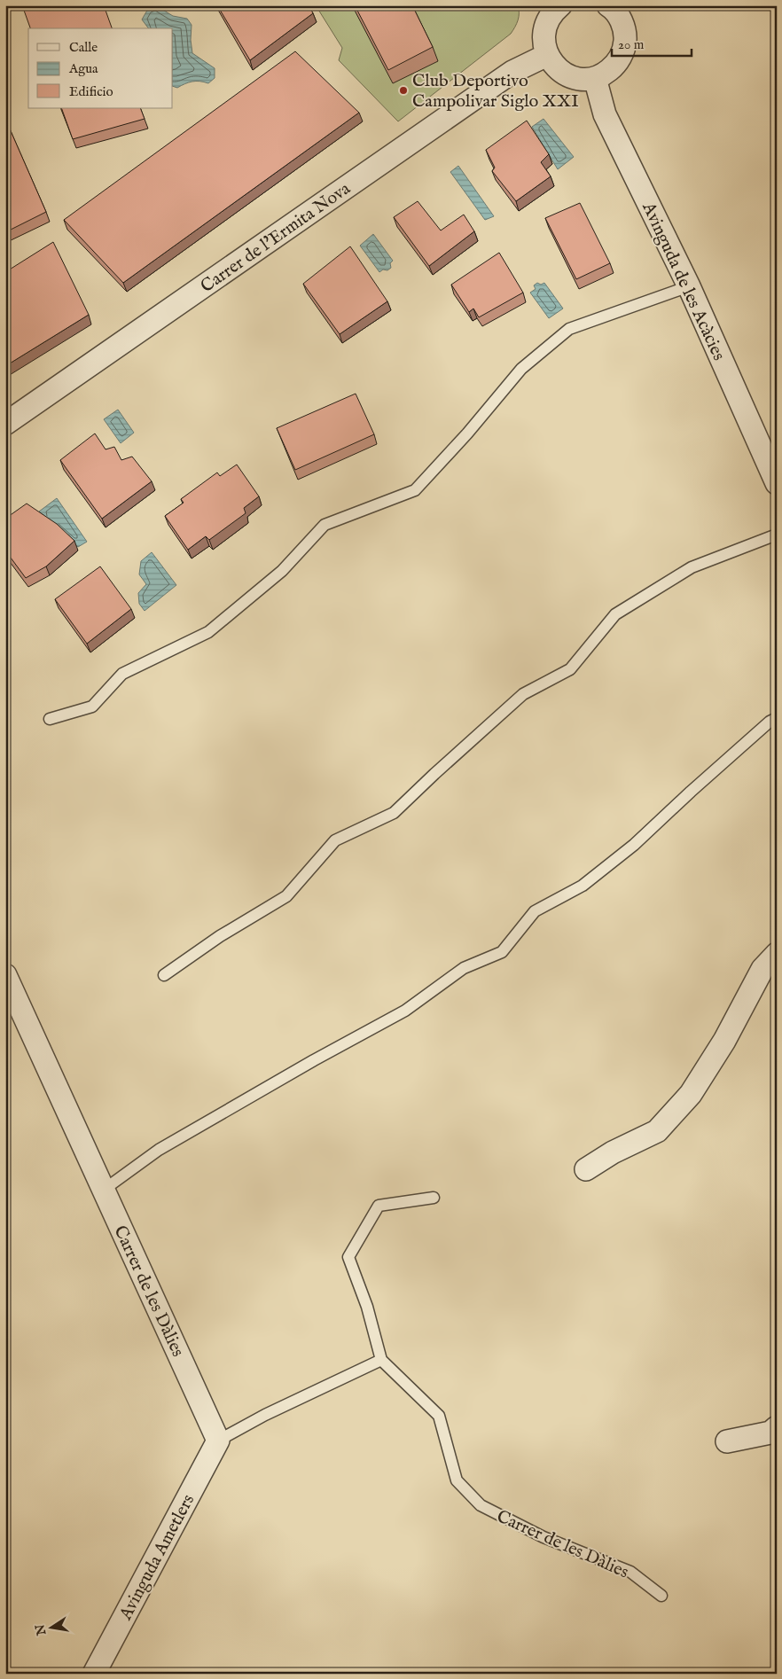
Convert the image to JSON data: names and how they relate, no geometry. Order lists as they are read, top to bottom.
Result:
{
  "streets": {
    "street": [
      "Carrer de l'Ermita Nova",
      "Avinguda de les Acàcies",
      "Carrer de les Dàlies",
      "Avinguda Ametlers"
    ]
  },
  "crossings": [
    ["Carrer de les Dàlies", "Avinguda Ametlers"]
  ],
  "places": ["Club Deportivo Campolivar Siglo XXI"],
  "legend": ["Calle", "Agua", "Edificio"],
  "scale_bar": "20 m",
  "north": "left"
}
